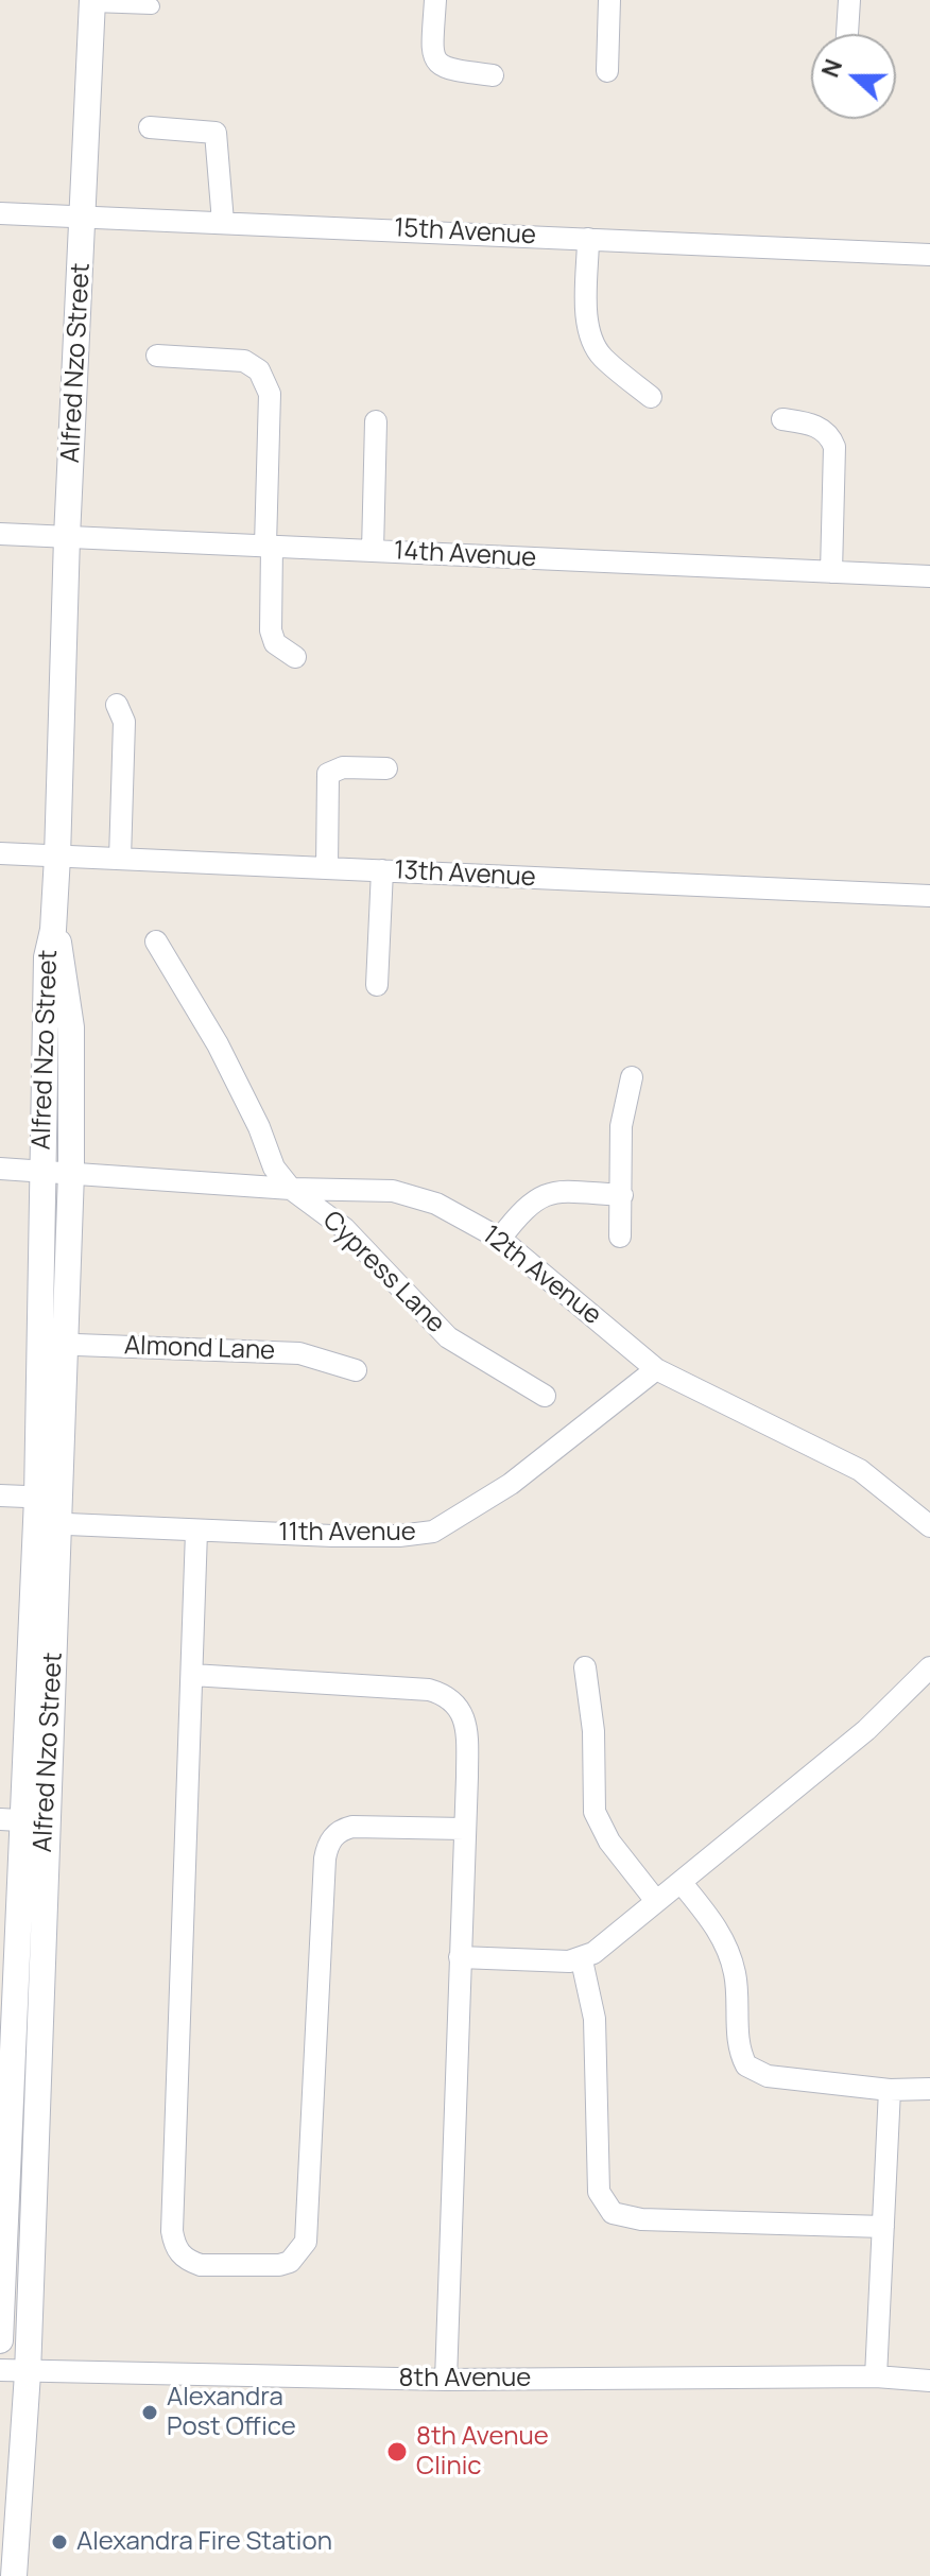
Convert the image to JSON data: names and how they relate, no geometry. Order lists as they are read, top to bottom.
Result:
{
  "streets": {
    "street": [
      "15th Avenue",
      "Alfred Nzo Street",
      "14th Avenue",
      "13th Avenue",
      "Cypress Lane",
      "12th Avenue",
      "Almond Lane",
      "11th Avenue",
      "8th Avenue"
    ]
  },
  "crossings": [
    ["15th Avenue", "Alfred Nzo Street"],
    ["Alfred Nzo Street", "14th Avenue"],
    ["Alfred Nzo Street", "13th Avenue"],
    ["Alfred Nzo Street", "12th Avenue"],
    ["Alfred Nzo Street", "Almond Lane"],
    ["Alfred Nzo Street", "11th Avenue"],
    ["Alfred Nzo Street", "8th Avenue"],
    ["Cypress Lane", "12th Avenue"],
    ["12th Avenue", "11th Avenue"]
  ],
  "places": ["Alexandra Post Office", "8th Avenue Clinic", "Alexandra Fire Station"],
  "north": "left"
}
